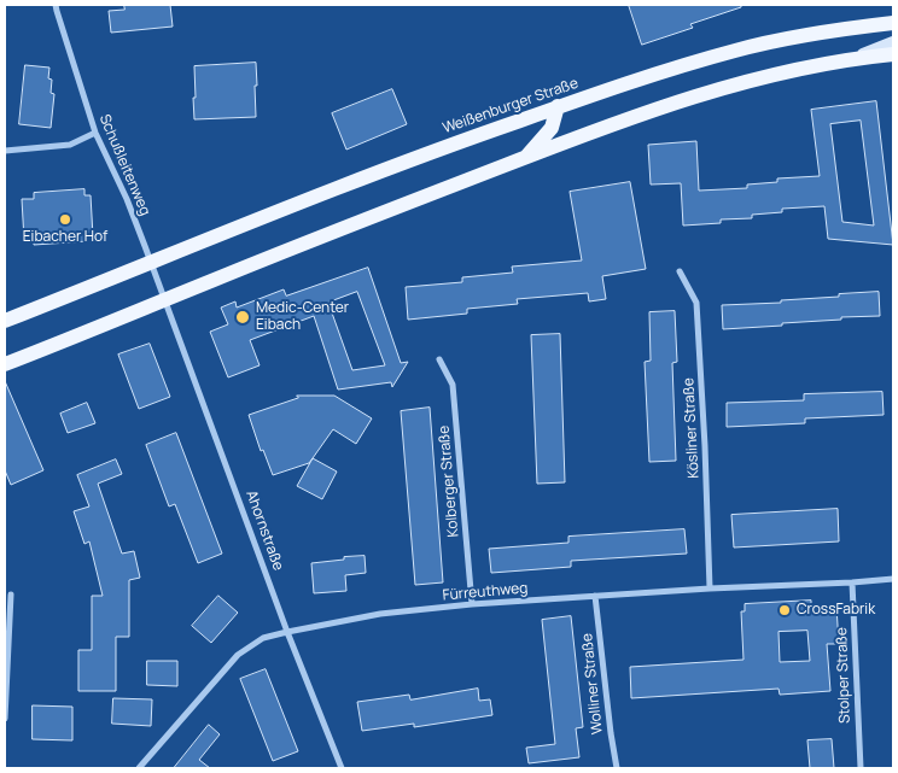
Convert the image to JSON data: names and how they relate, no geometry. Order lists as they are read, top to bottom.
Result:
{
  "streets": {
    "main road": ["Weißenburger Straße"],
    "street": [
      "Schußleitenweg",
      "Kösliner Straße",
      "Kolberger Straße",
      "Ahornstraße",
      "Fürreuthweg",
      "Stolper Straße",
      "Wolliner Straße"
    ]
  },
  "crossings": [
    ["Weißenburger Straße", "Schußleitenweg"],
    ["Schußleitenweg", "Ahornstraße"],
    ["Kösliner Straße", "Fürreuthweg"],
    ["Kolberger Straße", "Fürreuthweg"],
    ["Ahornstraße", "Fürreuthweg"],
    ["Fürreuthweg", "Stolper Straße"],
    ["Fürreuthweg", "Wolliner Straße"]
  ],
  "places": ["Eibacher Hof", "Medic-Center Eibach", "CrossFabrik"]
}
